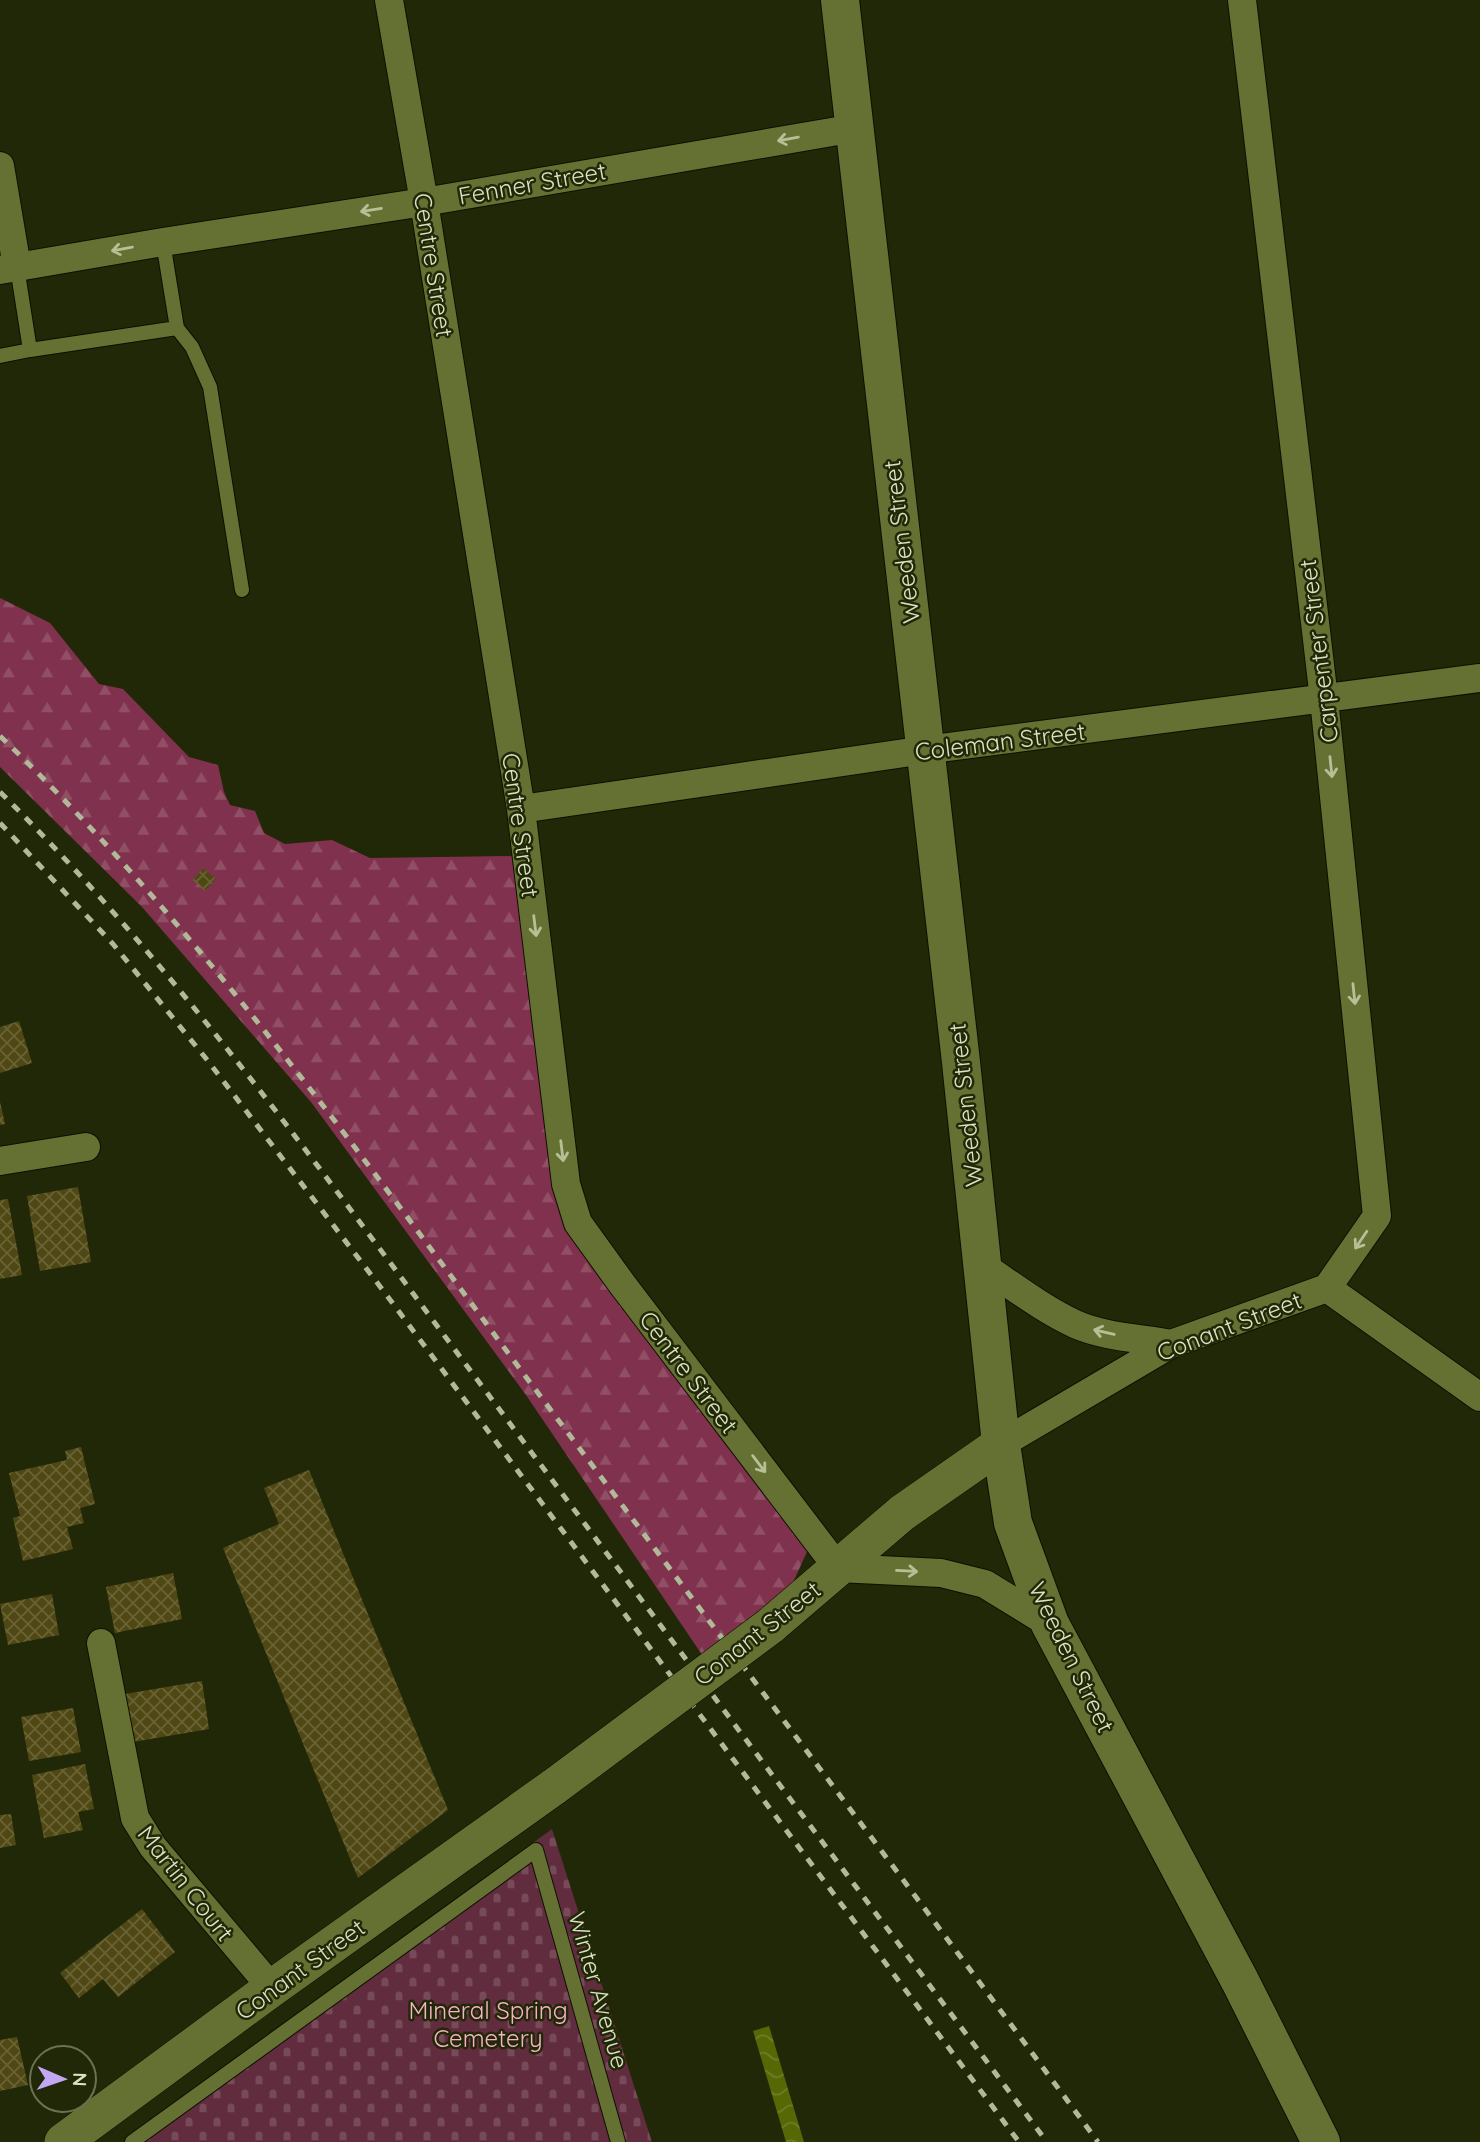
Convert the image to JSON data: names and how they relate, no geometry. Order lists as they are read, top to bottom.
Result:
{
  "streets": {
    "main road": ["Weeden Street"],
    "street": [
      "Fenner Street",
      "Centre Street",
      "Carpenter Street",
      "Coleman Street",
      "Conant Street",
      "Martin Court"
    ],
    "lane": ["Winter Avenue"]
  },
  "crossings": [
    ["Fenner Street", "Centre Street"],
    ["Fenner Street", "Weeden Street"],
    ["Centre Street", "Coleman Street"],
    ["Centre Street", "Conant Street"],
    ["Weeden Street", "Coleman Street"],
    ["Weeden Street", "Conant Street"],
    ["Carpenter Street", "Coleman Street"],
    ["Carpenter Street", "Conant Street"],
    ["Conant Street", "Martin Court"]
  ],
  "one_way": ["Fenner Street", "Centre Street", "Carpenter Street"],
  "parks": ["Mineral Spring Cemetery"],
  "north": "right"
}
